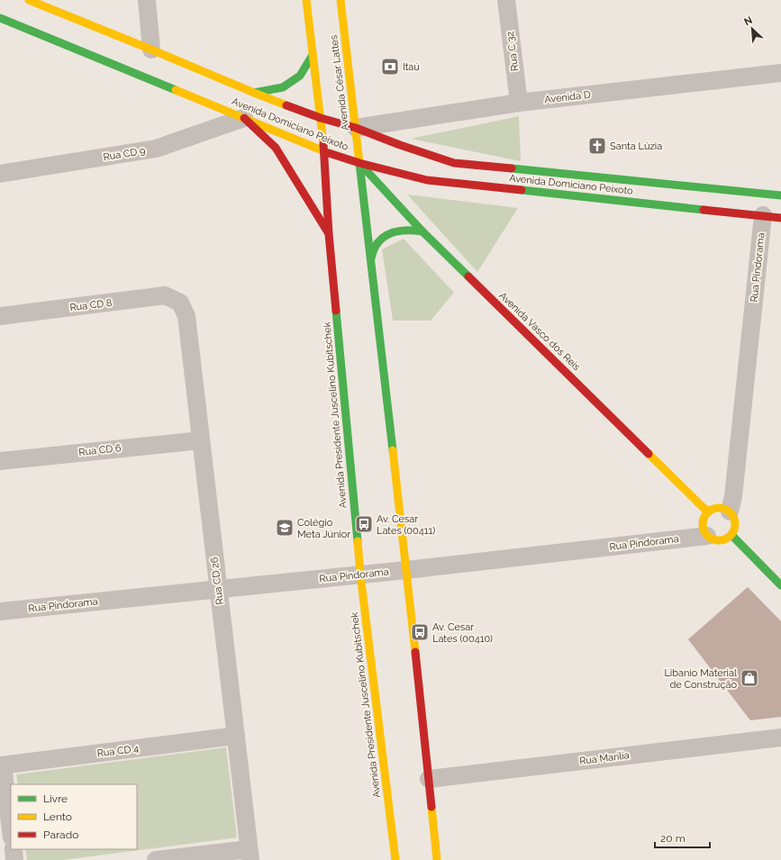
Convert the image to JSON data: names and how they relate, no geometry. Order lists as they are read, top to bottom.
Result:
{
  "streets": {
    "main road": [
      "Avenida César Lattes",
      "Avenida Domiciano Peixoto",
      "Avenida Vasco dos Reis",
      "Avenida Presidente Juscelino Kubitschek"
    ],
    "street": [
      "Rua C 32",
      "Avenida D",
      "Rua CD 9",
      "Rua Pindorama",
      "Rua CD 8",
      "Rua CD 6",
      "Rua CD 26",
      "Rua CD 4",
      "Rua Marília"
    ]
  },
  "crossings": [
    ["Rua C 32", "Avenida D"],
    ["Avenida César Lattes", "Avenida D"],
    ["Avenida César Lattes", "Avenida Domiciano Peixoto"],
    ["Avenida César Lattes", "Avenida Vasco dos Reis"],
    ["Avenida D", "Avenida Domiciano Peixoto"],
    ["Avenida Domiciano Peixoto", "Rua CD 9"],
    ["Avenida Domiciano Peixoto", "Rua Pindorama"],
    ["Avenida Domiciano Peixoto", "Avenida Vasco dos Reis"],
    ["Avenida Domiciano Peixoto", "Avenida Presidente Juscelino Kubitschek"],
    ["Rua Pindorama", "Avenida Vasco dos Reis"],
    ["Rua Pindorama", "Avenida Presidente Juscelino Kubitschek"],
    ["Rua Pindorama", "Rua CD 26"],
    ["Rua CD 8", "Rua CD 26"],
    ["Rua CD 6", "Rua CD 26"],
    ["Rua CD 26", "Rua CD 4"]
  ],
  "places": {
    "bank": ["Itaú"],
    "church": ["Santa Lúzia"],
    "bus stop": ["Av. Cesar Lates (00411)", "Av. Cesar Lates (00410)"],
    "school or university": ["Colégio Meta Júnior"],
    "shop": ["Libanio Material de Construção"]
  },
  "legend": ["Livre", "Lento", "Parado"],
  "scale_bar": "20 m",
  "north": "top left"
}
